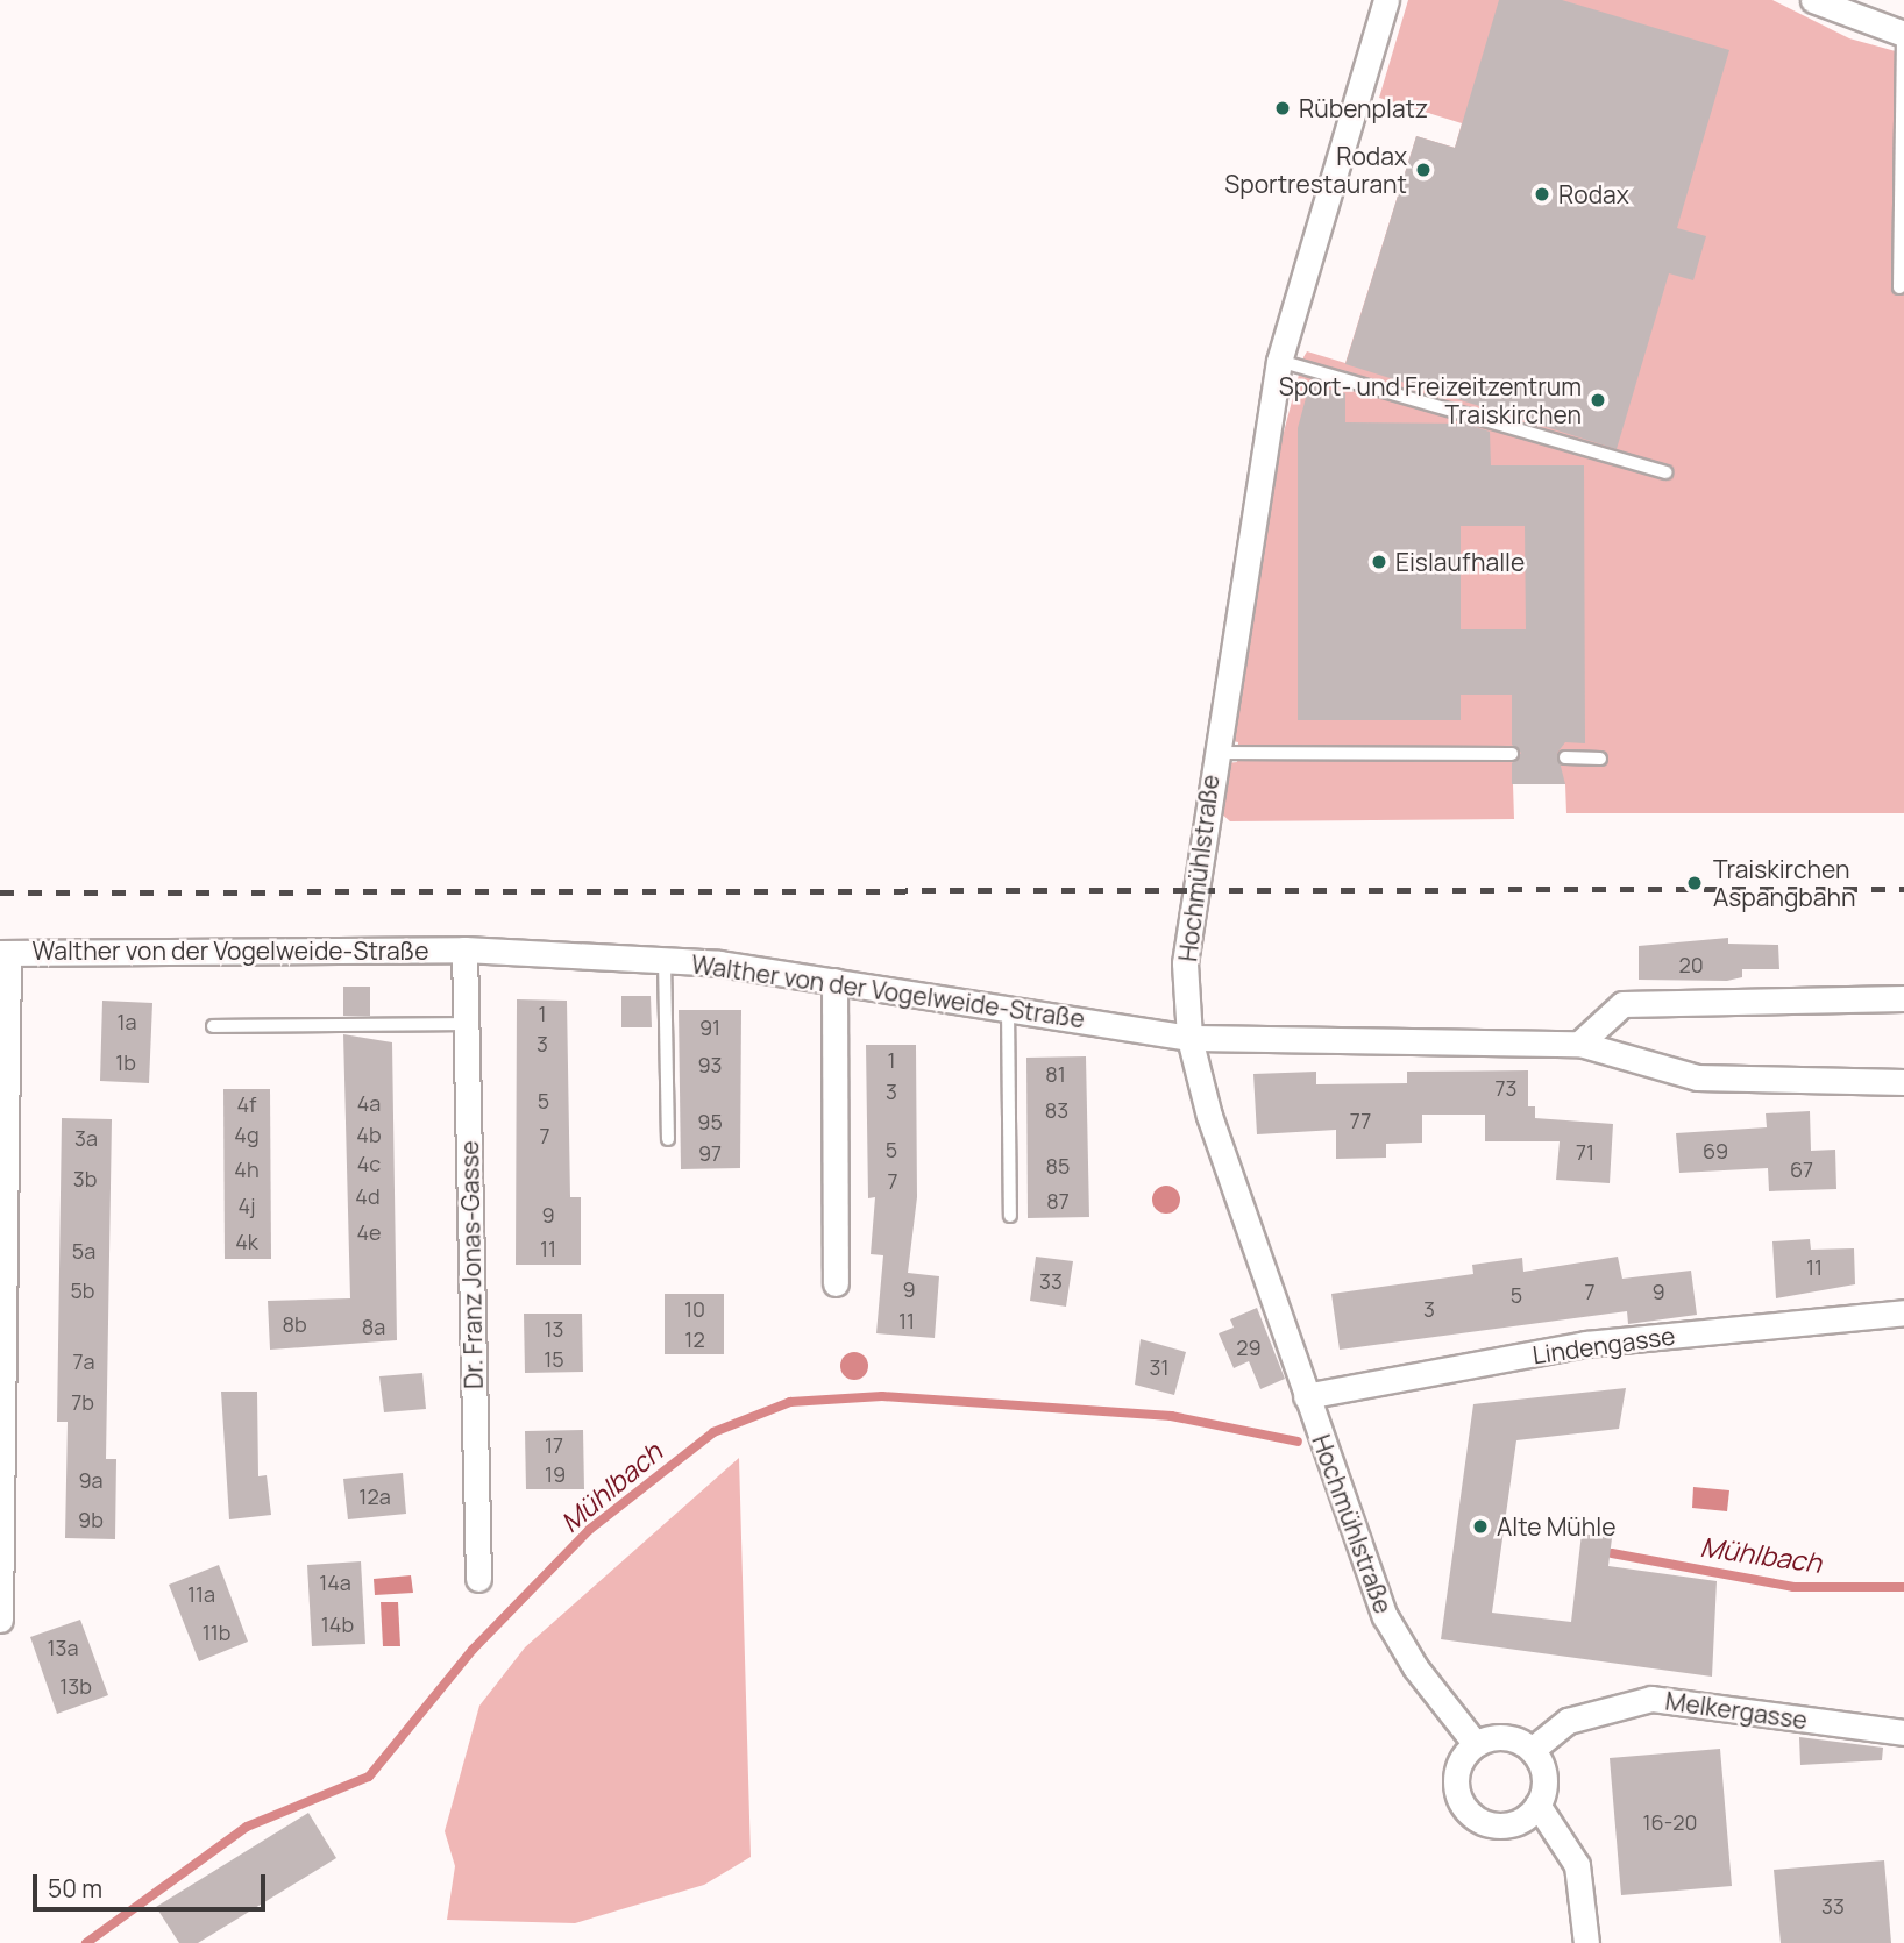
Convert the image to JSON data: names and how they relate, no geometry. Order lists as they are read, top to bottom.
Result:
{
  "streets": {
    "street": [
      "Hochmühlstraße",
      "Walther von der Vogelweide-Straße",
      "Dr. Franz Jonas-Gasse",
      "Lindengasse",
      "Melkergasse"
    ]
  },
  "crossings": [
    ["Hochmühlstraße", "Walther von der Vogelweide-Straße"],
    ["Hochmühlstraße", "Lindengasse"],
    ["Hochmühlstraße", "Melkergasse"],
    ["Walther von der Vogelweide-Straße", "Dr. Franz Jonas-Gasse"]
  ],
  "water": ["Mühlbach"],
  "places": [
    "Rübenplatz",
    "Rodax Sportrestaurant",
    "Rodax",
    "Sport- und Freizeitzentrum Traiskirchen",
    "Eislaufhalle",
    "Traiskirchen Aspangbahn",
    "Alte Mühle"
  ],
  "house_numbers": [
    "20",
    "1",
    "1a",
    "91",
    "3",
    "1",
    "1b",
    "93",
    "81",
    "73",
    "3",
    "5",
    "4a",
    "4f",
    "83",
    "77",
    "95",
    "4g",
    "4b",
    "7",
    "3a",
    "5",
    "69",
    "71",
    "97",
    "4c",
    "85",
    "4h",
    "67",
    "3b",
    "7",
    "4d",
    "87",
    "4j",
    "9",
    "4e",
    "4k",
    "11",
    "5a",
    "11",
    "33",
    "9",
    "5b",
    "7",
    "9",
    "5",
    "10",
    "3",
    "11",
    "8b",
    "8a",
    "13",
    "12",
    "29",
    "15",
    "7a",
    "31",
    "7b",
    "17",
    "19",
    "9a",
    "12a",
    "9b",
    "14a",
    "11a",
    "14b",
    "11b",
    "13a",
    "13b",
    "16-20",
    "33"
  ],
  "scale_bar": "50 m"
}
